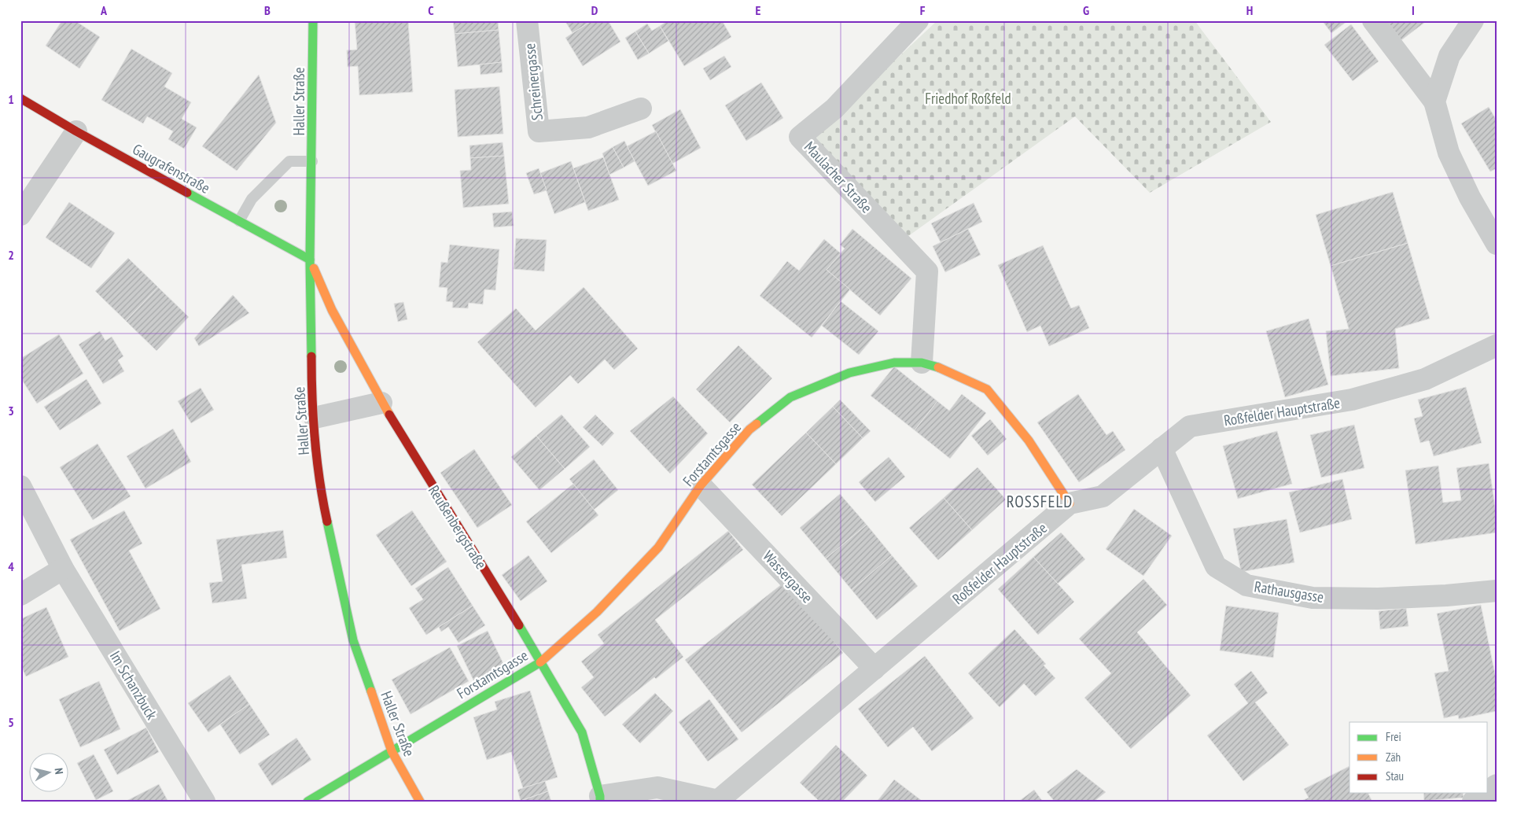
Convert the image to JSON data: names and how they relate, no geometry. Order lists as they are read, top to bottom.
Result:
{
  "streets": {
    "street": [
      "Schreinergasse",
      "Haller Straße",
      "Gaugrafenstraße",
      "Maulacher Straße",
      "Roßfelder Hauptstraße",
      "Forstamtsgasse",
      "Reußenbergstraße",
      "Wassergasse",
      "Rathausgasse",
      "Im Schanzbuck"
    ]
  },
  "crossings": [
    ["Haller Straße", "Gaugrafenstraße"],
    ["Haller Straße", "Forstamtsgasse"],
    ["Haller Straße", "Reußenbergstraße"],
    ["Gaugrafenstraße", "Reußenbergstraße"],
    ["Maulacher Straße", "Forstamtsgasse"],
    ["Roßfelder Hauptstraße", "Forstamtsgasse"],
    ["Roßfelder Hauptstraße", "Reußenbergstraße"],
    ["Roßfelder Hauptstraße", "Wassergasse"],
    ["Roßfelder Hauptstraße", "Rathausgasse"],
    ["Forstamtsgasse", "Reußenbergstraße"],
    ["Forstamtsgasse", "Wassergasse"]
  ],
  "districts": ["ROSSFELD"],
  "parks": ["Friedhof Roßfeld"],
  "legend": ["Frei", "Zäh", "Stau"],
  "north": "right",
  "grid": {
    "columns": [
      "A",
      "B",
      "C",
      "D",
      "E",
      "F",
      "G",
      "H",
      "I"
    ],
    "rows": [
      "1",
      "2",
      "3",
      "4",
      "5"
    ]
  }
}
